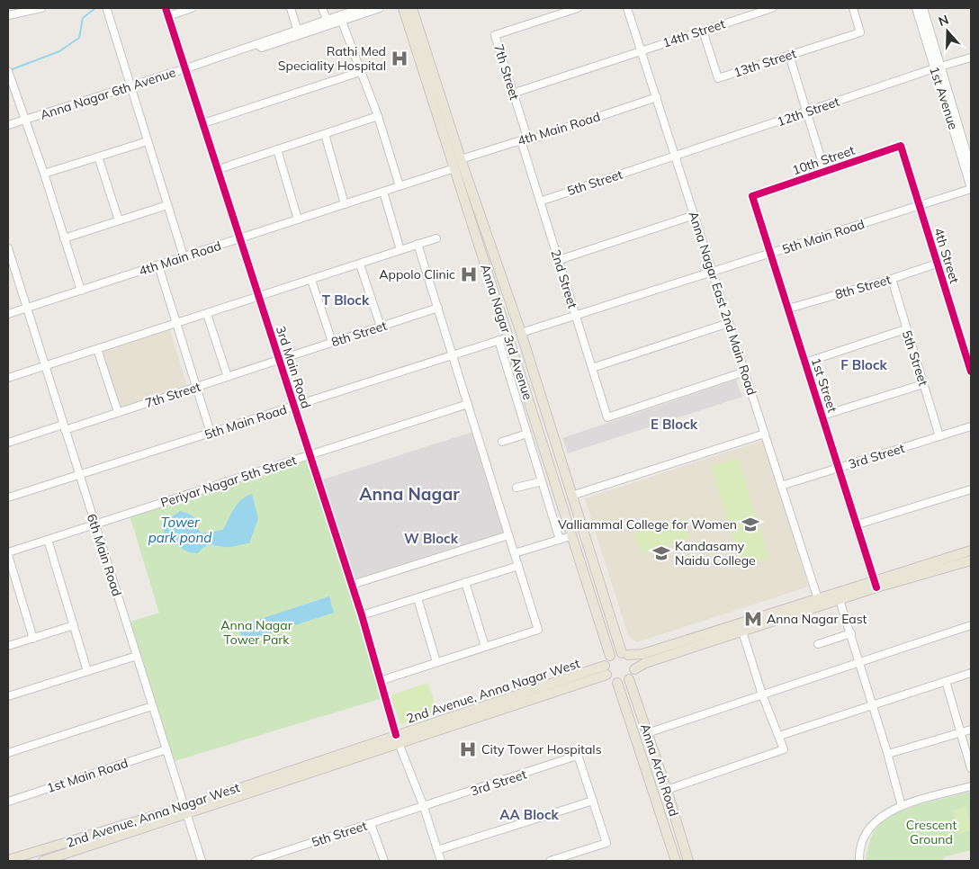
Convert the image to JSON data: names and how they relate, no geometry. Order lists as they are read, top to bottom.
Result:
{
  "streets": {
    "main road": ["Anna Nagar 3rd Avenue", "2nd Avenue, Anna Nagar West", "Anna Arch Road"],
    "street": [
      "14th Street",
      "13th Street",
      "7th Street",
      "Anna Nagar 6th Avenue",
      "1st Avenue",
      "12th Street",
      "4th Main Road",
      "10th Street",
      "5th Street",
      "5th Main Road",
      "4th Street",
      "2nd Street",
      "8th Street",
      "Anna Nagar East 2nd Main Road",
      "3rd Main Road",
      "1st Street",
      "3rd Street",
      "Periyar Nagar 5th Street",
      "6th Main Road",
      "1st Main Road"
    ]
  },
  "crossings": [
    ["14th Street", "13th Street"],
    ["14th Street", "7th Street"],
    ["14th Street", "Anna Nagar East 2nd Main Road"],
    ["7th Street", "4th Main Road"],
    ["7th Street", "2nd Street"],
    ["7th Street", "8th Street"],
    ["7th Street", "3rd Main Road"],
    ["7th Street", "6th Main Road"],
    ["Anna Nagar 6th Avenue", "3rd Main Road"],
    ["1st Avenue", "12th Street"],
    ["1st Avenue", "5th Main Road"],
    ["12th Street", "5th Street"],
    ["12th Street", "Anna Nagar East 2nd Main Road"],
    ["4th Main Road", "2nd Street"],
    ["4th Main Road", "Anna Nagar East 2nd Main Road"],
    ["4th Main Road", "Anna Nagar 3rd Avenue"],
    ["4th Main Road", "3rd Main Road"],
    ["4th Main Road", "6th Main Road"],
    ["10th Street", "4th Street"],
    ["10th Street", "1st Street"],
    ["5th Street", "2nd Street"],
    ["5th Street", "8th Street"],
    ["5th Street", "Anna Nagar East 2nd Main Road"],
    ["5th Street", "3rd Main Road"],
    ["5th Street", "3rd Street"],
    ["5th Main Road", "4th Street"],
    ["5th Main Road", "2nd Street"],
    ["5th Main Road", "Anna Nagar East 2nd Main Road"],
    ["5th Main Road", "Anna Nagar 3rd Avenue"],
    ["5th Main Road", "3rd Main Road"],
    ["5th Main Road", "1st Street"],
    ["5th Main Road", "6th Main Road"],
    ["4th Street", "8th Street"],
    ["2nd Street", "Anna Nagar East 2nd Main Road"],
    ["8th Street", "3rd Main Road"],
    ["8th Street", "1st Street"],
    ["Anna Nagar East 2nd Main Road", "3rd Street"],
    ["Anna Nagar 3rd Avenue", "2nd Avenue, Anna Nagar West"],
    ["Anna Nagar 3rd Avenue", "Anna Arch Road"],
    ["3rd Main Road", "3rd Street"],
    ["3rd Main Road", "Periyar Nagar 5th Street"],
    ["3rd Main Road", "2nd Avenue, Anna Nagar West"],
    ["1st Street", "3rd Street"],
    ["Periyar Nagar 5th Street", "6th Main Road"],
    ["6th Main Road", "2nd Avenue, Anna Nagar West"],
    ["6th Main Road", "1st Main Road"],
    ["2nd Avenue, Anna Nagar West", "Anna Arch Road"]
  ],
  "districts": [
    "T Block",
    "F Block",
    "E Block",
    "Anna Nagar",
    "W Block",
    "AA Block"
  ],
  "water": ["Tower park pond"],
  "parks": ["Anna Nagar Tower Park", "Crescent Ground"],
  "places": {
    "hospital": ["Rathi Med Speciality Hospital", "Appolo Clinic", "City Tower Hospitals"],
    "school or university": ["Valliammal College for Women", "Kandasamy Naidu College"],
    "metro station": ["Anna Nagar East"]
  },
  "north": "top"
}
